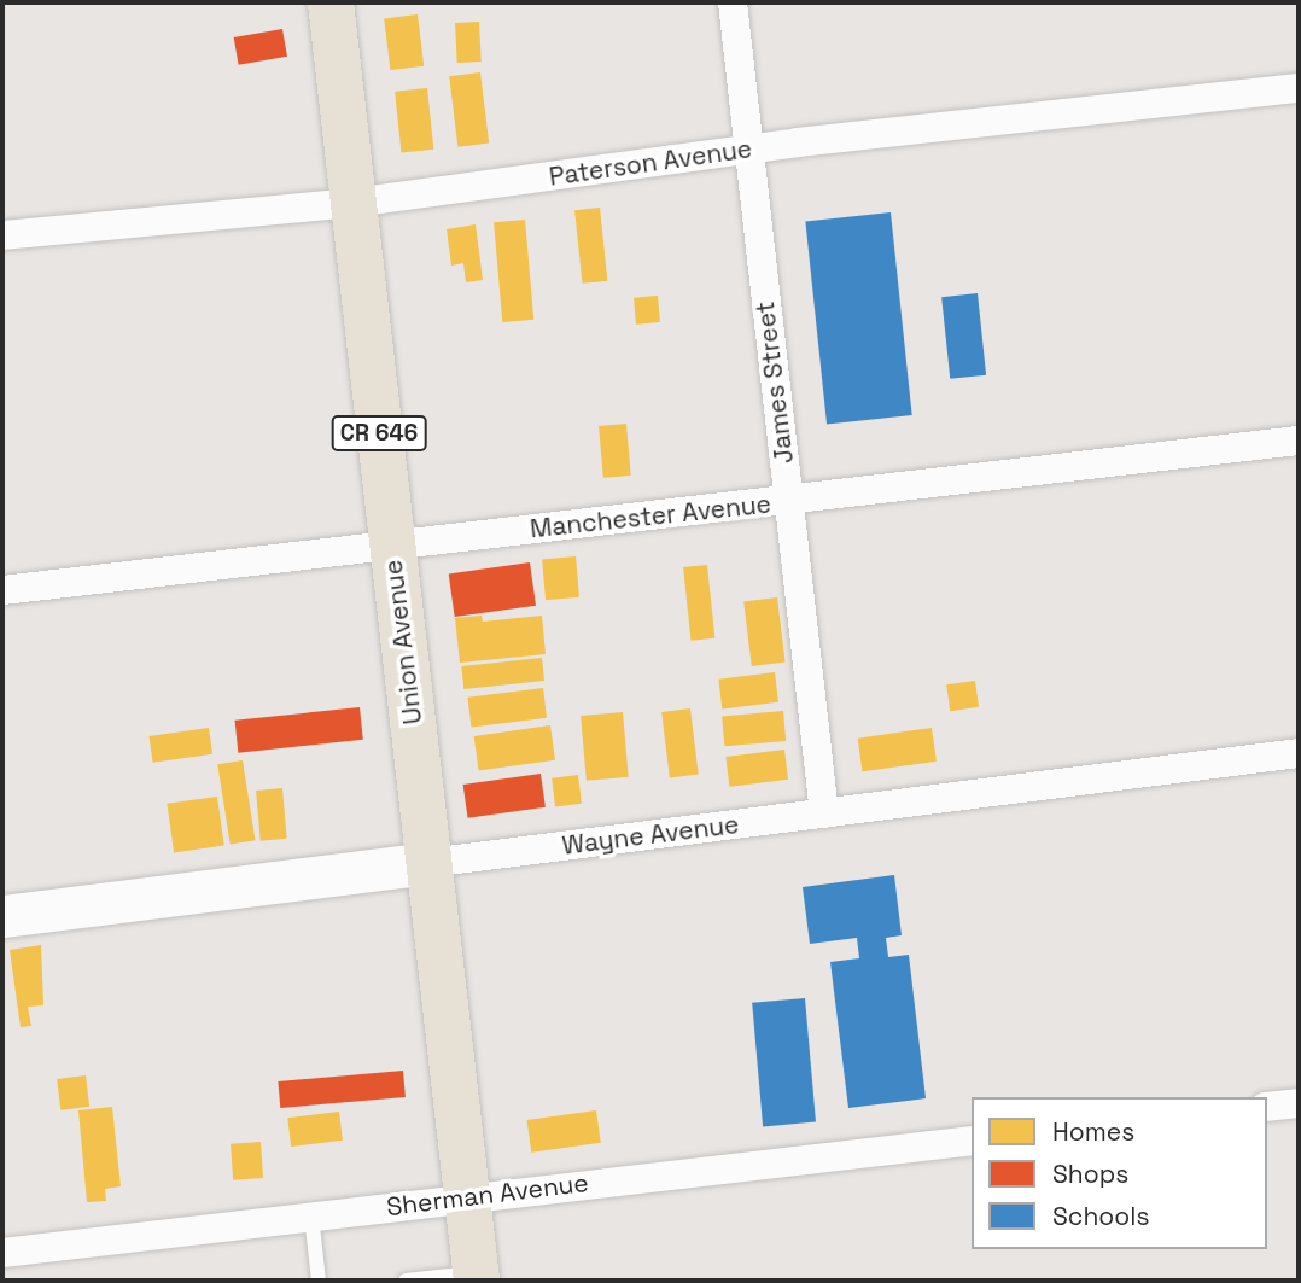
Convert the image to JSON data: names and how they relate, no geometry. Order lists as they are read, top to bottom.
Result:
{
  "streets": {
    "main road": ["CR 646", "Union Avenue", "Wayne Avenue"],
    "street": [
      "Paterson Avenue",
      "James Street",
      "Manchester Avenue",
      "Sherman Avenue"
    ]
  },
  "crossings": [
    ["Paterson Avenue", "James Street"],
    ["Paterson Avenue", "Union Avenue"],
    ["James Street", "Manchester Avenue"],
    ["James Street", "Wayne Avenue"],
    ["Manchester Avenue", "Union Avenue"],
    ["Union Avenue", "Wayne Avenue"],
    ["Union Avenue", "Sherman Avenue"]
  ],
  "legend": ["Homes", "Shops", "Schools"]
}
